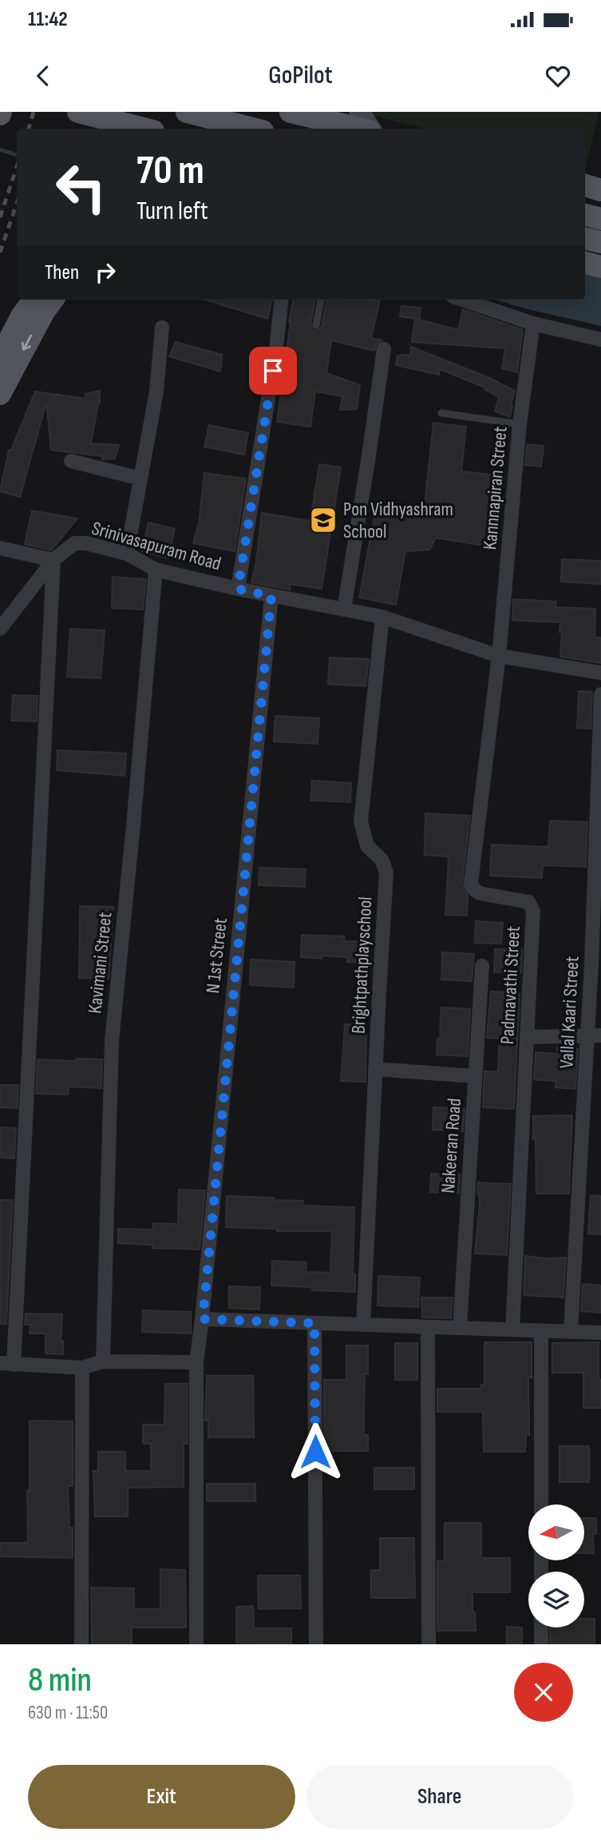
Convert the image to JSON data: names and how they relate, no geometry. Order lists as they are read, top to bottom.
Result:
{
  "streets": {
    "street": [
      "Kannnapiran Street",
      "Srinivasapuram Road",
      "N 1st Street",
      "Kavimani Street",
      "Brightpathplayschool",
      "Padmavathi Street",
      "Vallal Kaari Street",
      "Nakeeran Road"
    ]
  },
  "crossings": [
    ["Kannnapiran Street", "Srinivasapuram Road"],
    ["Kannnapiran Street", "Padmavathi Street"],
    ["Srinivasapuram Road", "N 1st Street"],
    ["Srinivasapuram Road", "Kavimani Street"],
    ["Srinivasapuram Road", "Brightpathplayschool"],
    ["Srinivasapuram Road", "Padmavathi Street"]
  ],
  "places": {
    "school or university": ["Pon Vidhyashram School"]
  },
  "north": "left",
  "page": {
    "status": "11:42",
    "header": "GoPilot",
    "turn": ["70 m", "Turn left"],
    "then": "Then",
    "heading": ["8 min", "630 m · 11:50"],
    "buttons": ["Exit", "Share"]
  }
}
